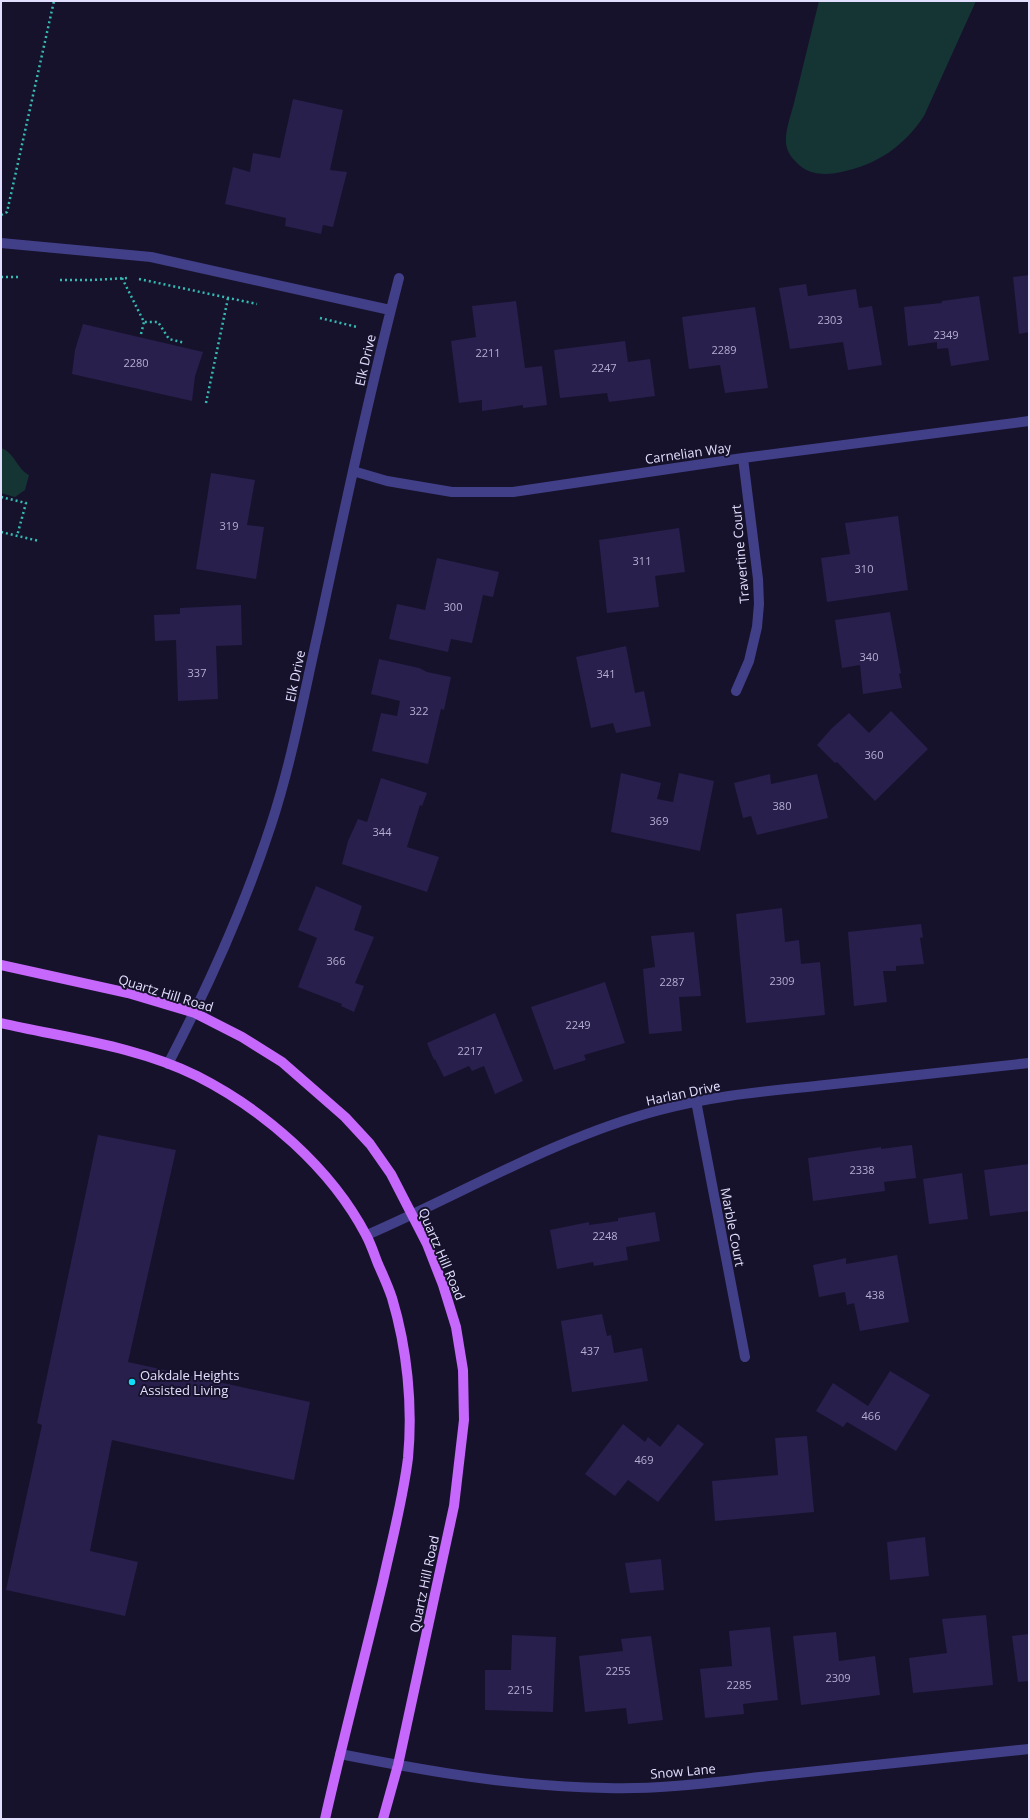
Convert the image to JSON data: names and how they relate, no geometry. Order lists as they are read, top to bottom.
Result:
{
  "streets": {
    "main road": ["Quartz Hill Road"],
    "street": [
      "Elk Drive",
      "Carnelian Way",
      "Travertine Court",
      "Harlan Drive",
      "Marble Court",
      "Snow Lane"
    ]
  },
  "crossings": [
    ["Elk Drive", "Carnelian Way"],
    ["Elk Drive", "Quartz Hill Road"],
    ["Carnelian Way", "Travertine Court"],
    ["Quartz Hill Road", "Harlan Drive"],
    ["Quartz Hill Road", "Snow Lane"],
    ["Harlan Drive", "Marble Court"]
  ],
  "places": ["Oakdale Heights Assisted Living"],
  "house_numbers": [
    "2303",
    "2349",
    "2289",
    "2211",
    "2280",
    "2247",
    "319",
    "311",
    "310",
    "300",
    "340",
    "337",
    "341",
    "322",
    "360",
    "380",
    "369",
    "344",
    "366",
    "2309",
    "2287",
    "2249",
    "2217",
    "2338",
    "2248",
    "438",
    "437",
    "466",
    "469",
    "2255",
    "2309",
    "2285",
    "2215"
  ]
}
